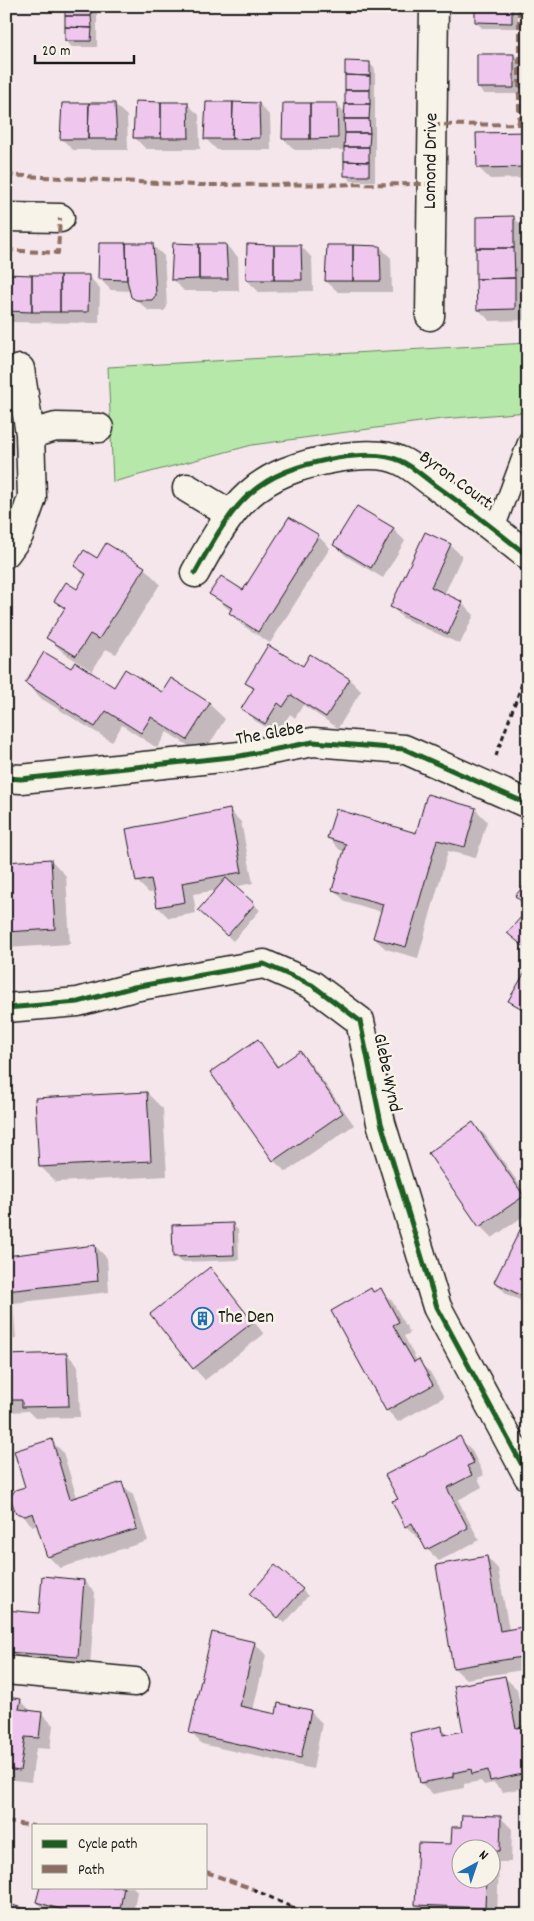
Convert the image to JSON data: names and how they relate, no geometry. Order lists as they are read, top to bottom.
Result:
{
  "streets": {
    "street": [
      "Lomond Drive",
      "Byron Court",
      "The Glebe",
      "Glebe Wynd"
    ]
  },
  "places": {
    "building": ["The Den"]
  },
  "legend": ["Cycle path", "Path"],
  "scale_bar": "20 m",
  "north": "top right"
}
